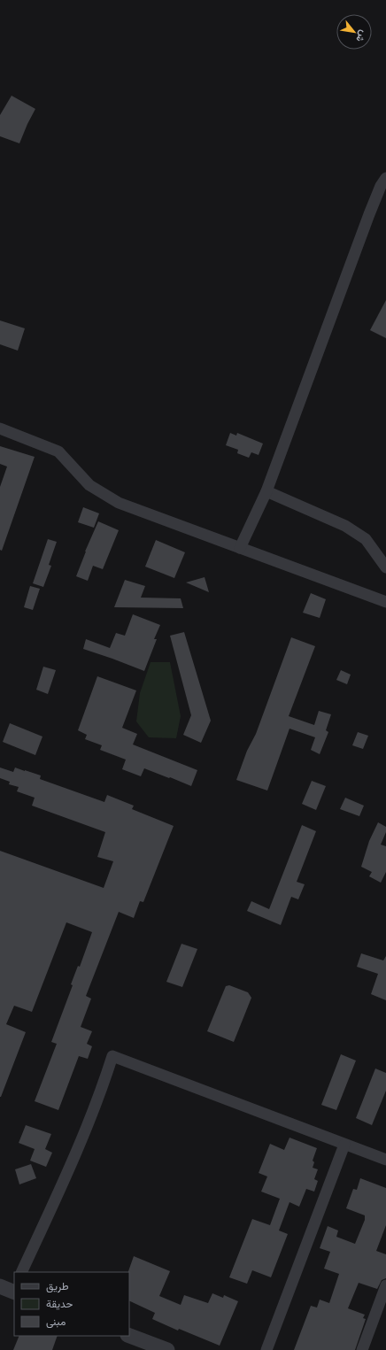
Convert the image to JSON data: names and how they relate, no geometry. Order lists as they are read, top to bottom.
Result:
{
  "legend": ["طريق", "حديقة", "مبنى"],
  "north": "bottom right"
}
